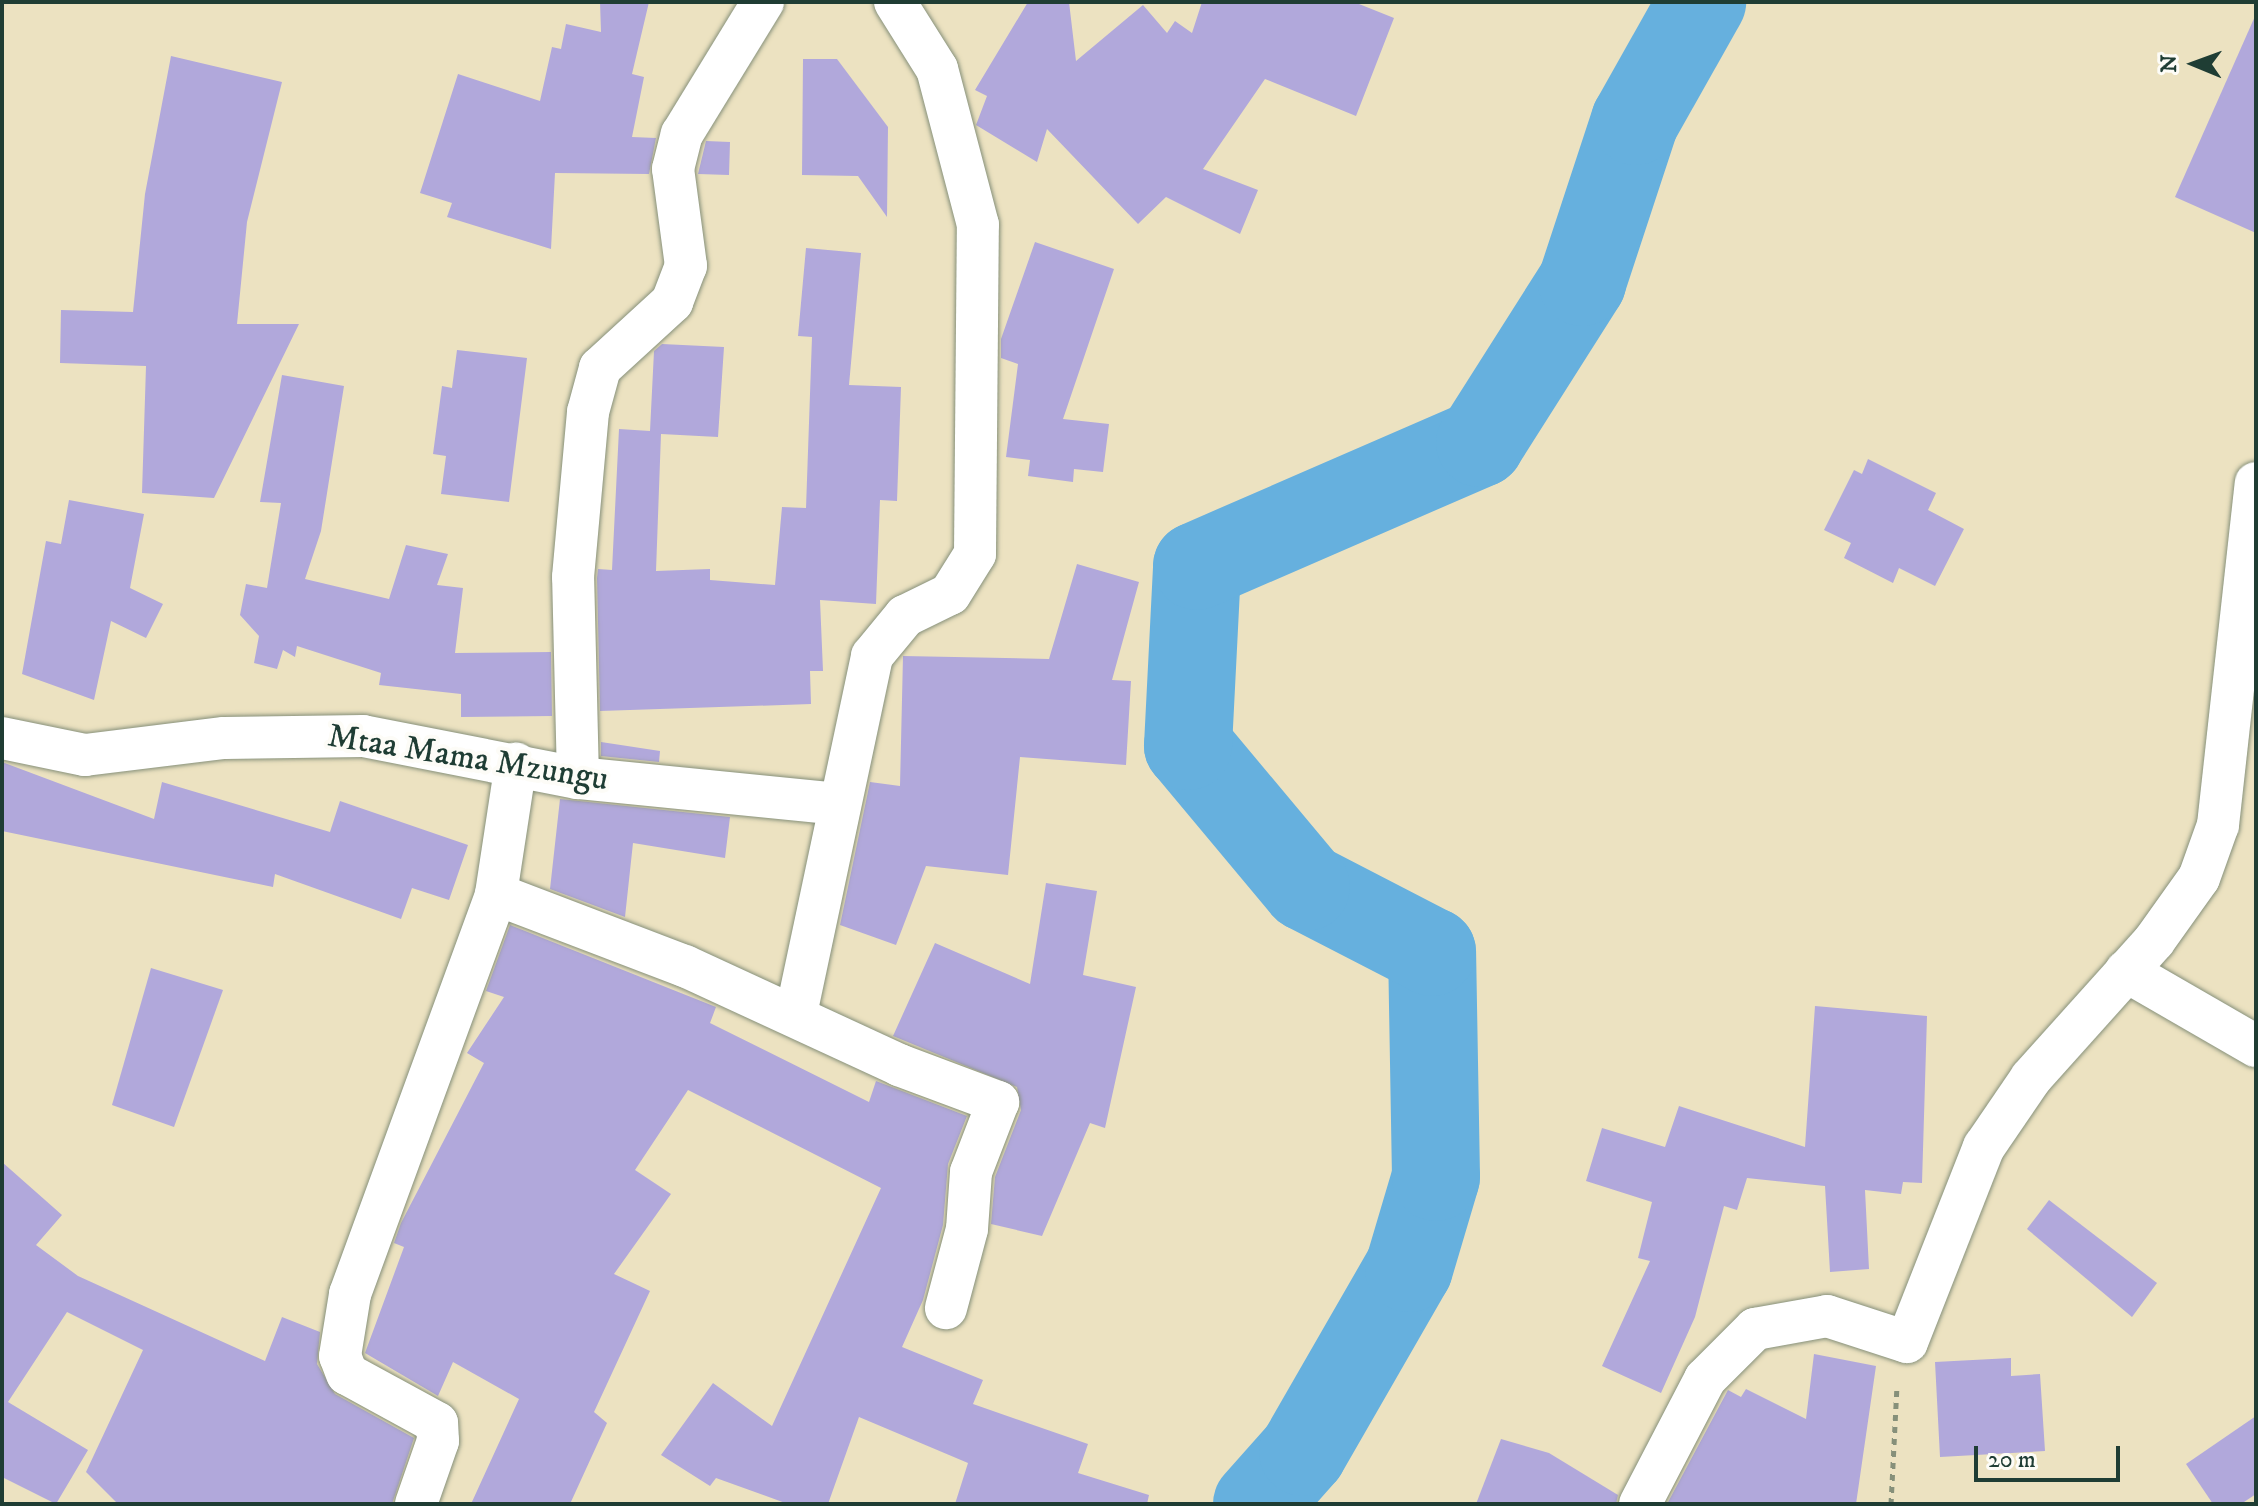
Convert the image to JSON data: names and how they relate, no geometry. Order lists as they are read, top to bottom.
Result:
{
  "streets": {
    "street": ["Mtaa Mama Mzungu"]
  },
  "scale_bar": "20 m",
  "north": "left"
}
